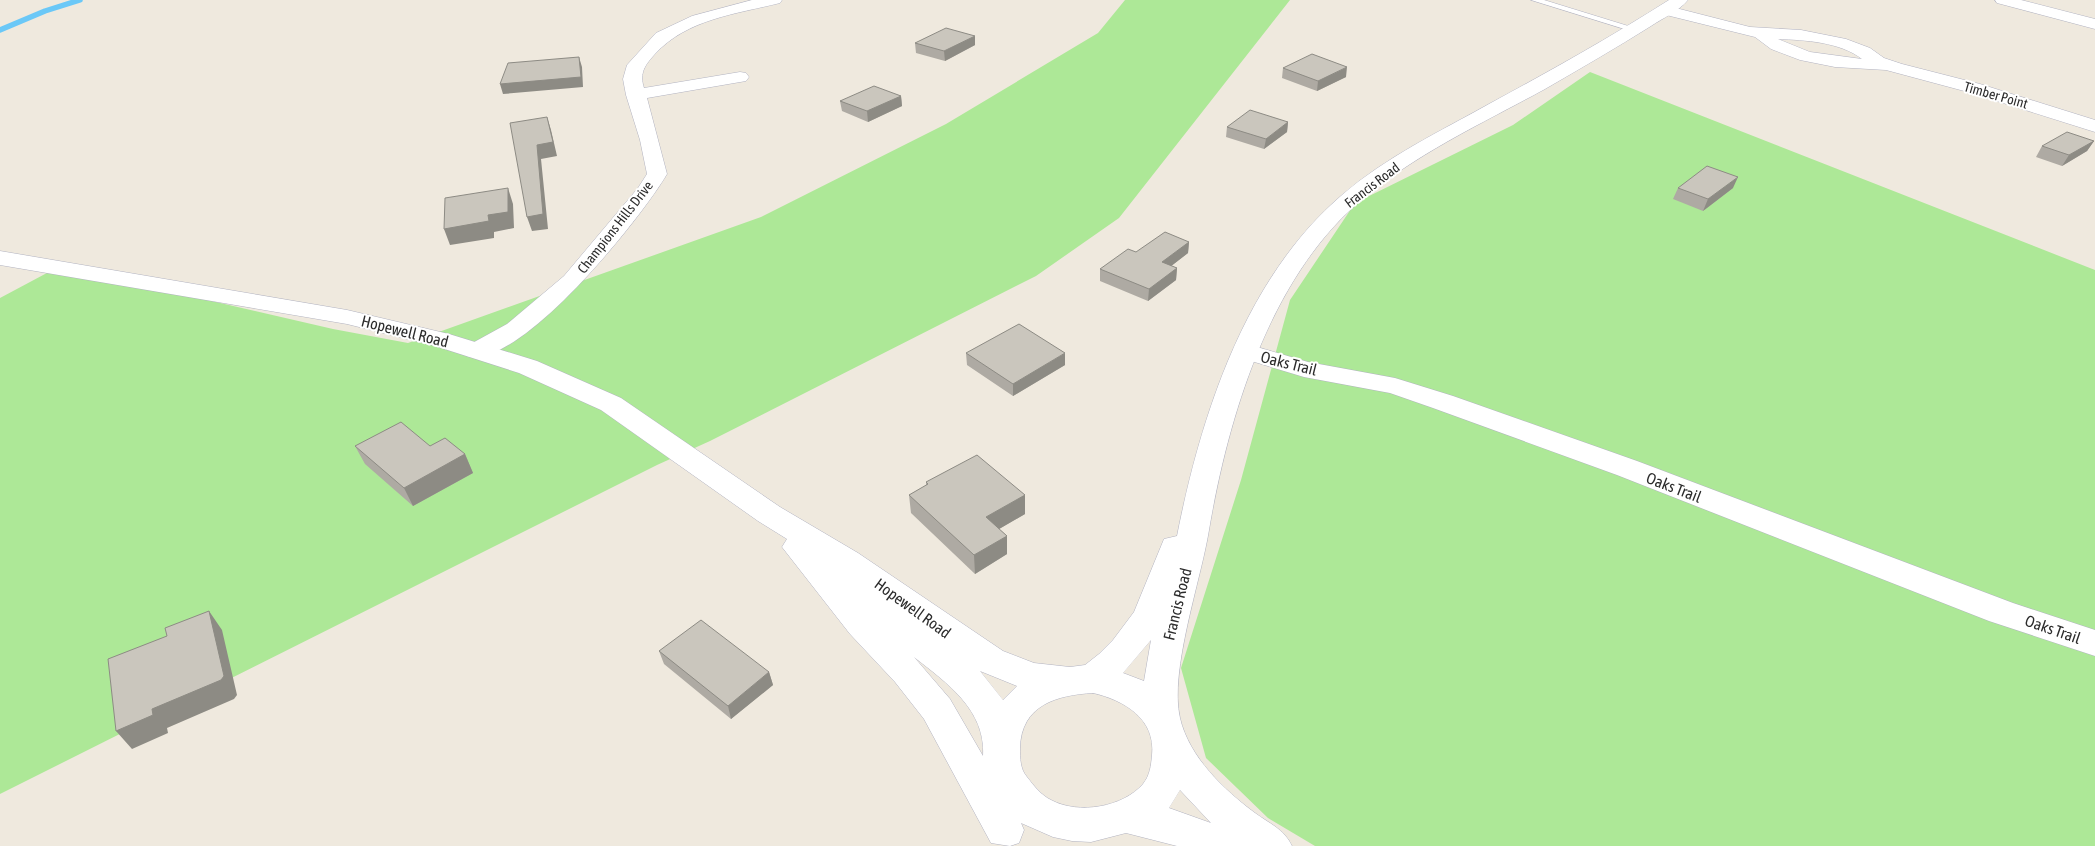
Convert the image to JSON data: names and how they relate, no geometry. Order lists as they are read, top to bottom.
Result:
{
  "streets": {
    "street": [
      "Timber Point",
      "Francis Road",
      "Champions Hills Drive",
      "Hopewell Road",
      "Oaks Trail"
    ]
  },
  "crossings": [
    ["Timber Point", "Francis Road"],
    ["Francis Road", "Hopewell Road"],
    ["Francis Road", "Oaks Trail"],
    ["Champions Hills Drive", "Hopewell Road"]
  ]
}
